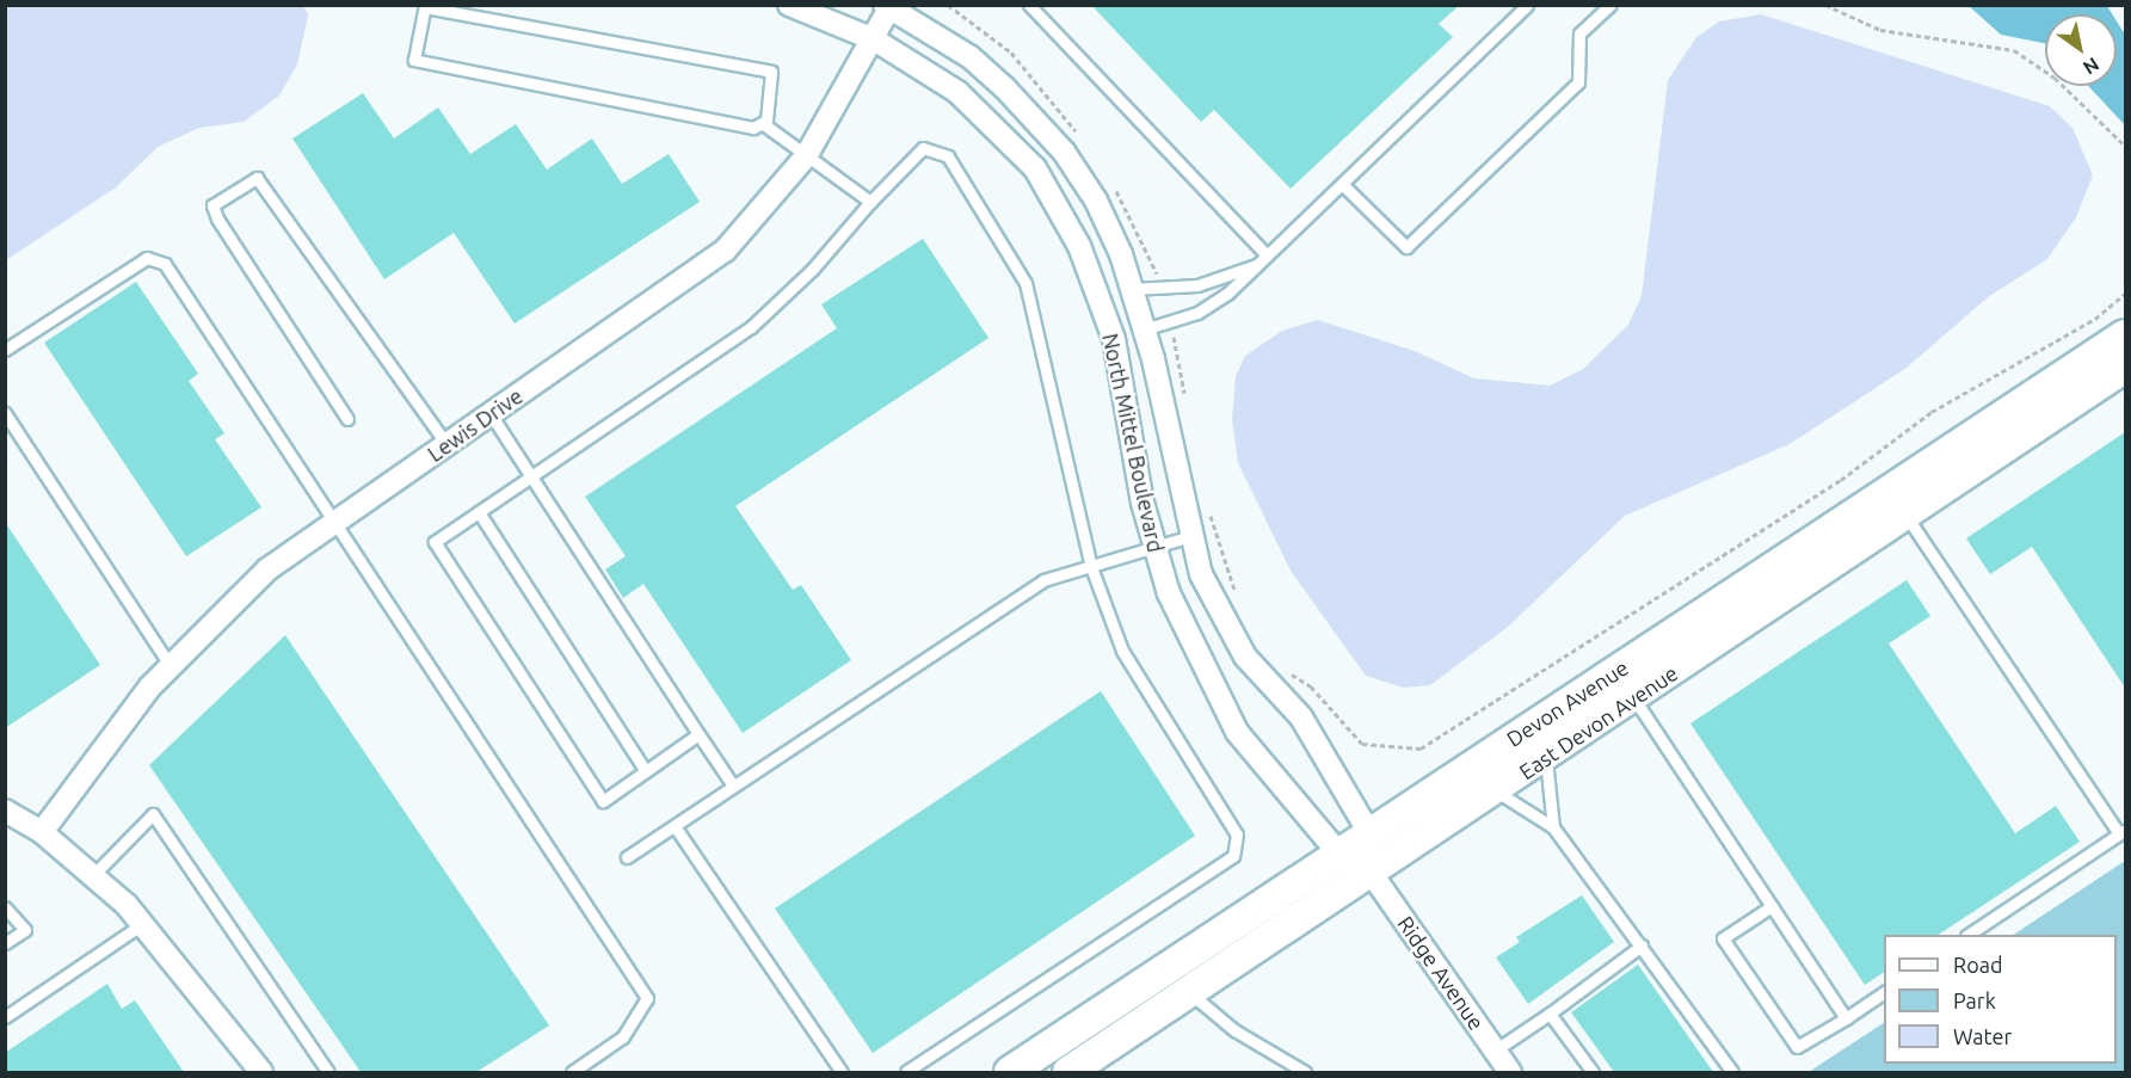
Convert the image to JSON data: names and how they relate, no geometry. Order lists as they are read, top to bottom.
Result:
{
  "streets": {
    "main road": ["Devon Avenue", "East Devon Avenue"],
    "street": ["Lewis Drive", "North Mittel Boulevard", "Ridge Avenue"]
  },
  "crossings": [
    ["Lewis Drive", "North Mittel Boulevard"],
    ["North Mittel Boulevard", "Devon Avenue"],
    ["North Mittel Boulevard", "East Devon Avenue"],
    ["North Mittel Boulevard", "Ridge Avenue"],
    ["East Devon Avenue", "Ridge Avenue"]
  ],
  "legend": ["Road", "Park", "Water"],
  "north": "bottom right"
}
